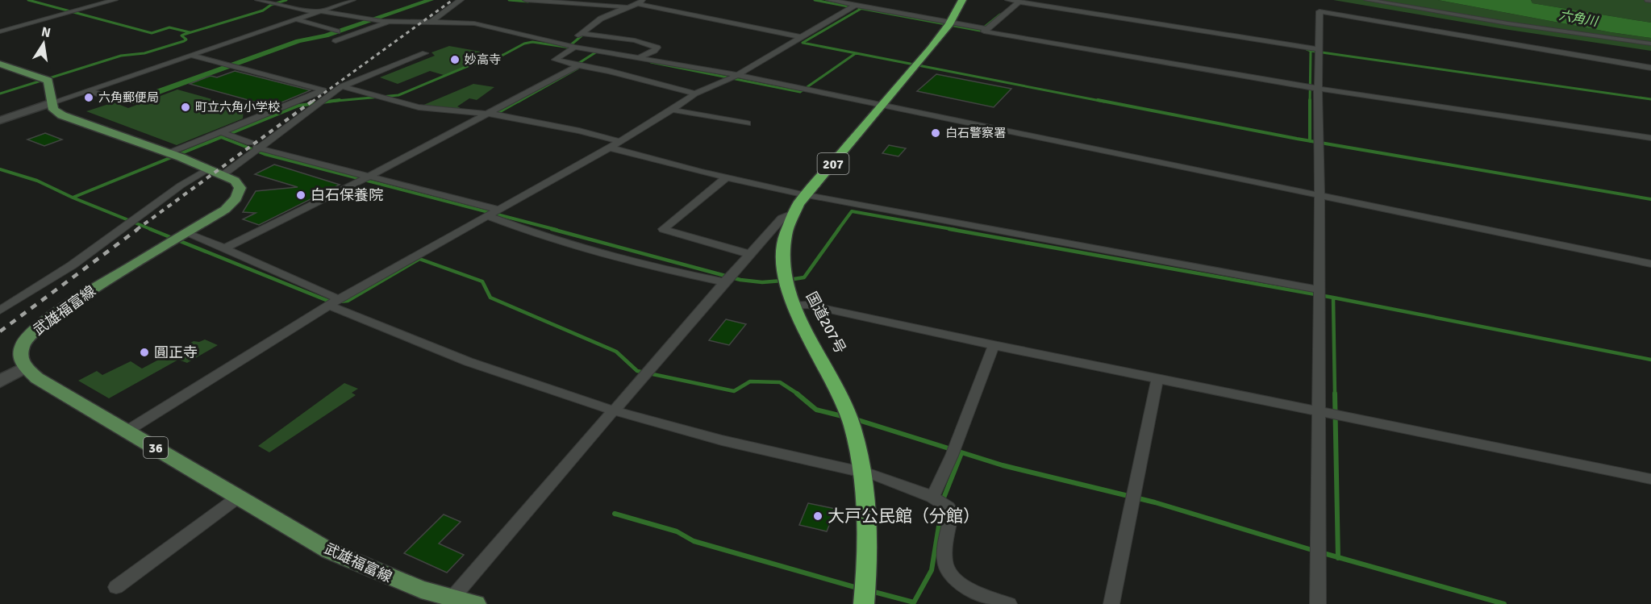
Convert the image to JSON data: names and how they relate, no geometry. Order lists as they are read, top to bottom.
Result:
{
  "streets": {
    "highway": ["207", "国道207号"],
    "main road": ["武雄福富線", "36"]
  },
  "water": ["六角川"],
  "places": [
    "妙高寺",
    "六角郵便局",
    "町立六角小学校",
    "白石警察署",
    "白石保養院",
    "圓正寺",
    "大戸公民館（分館）"
  ],
  "north": "top"
}
